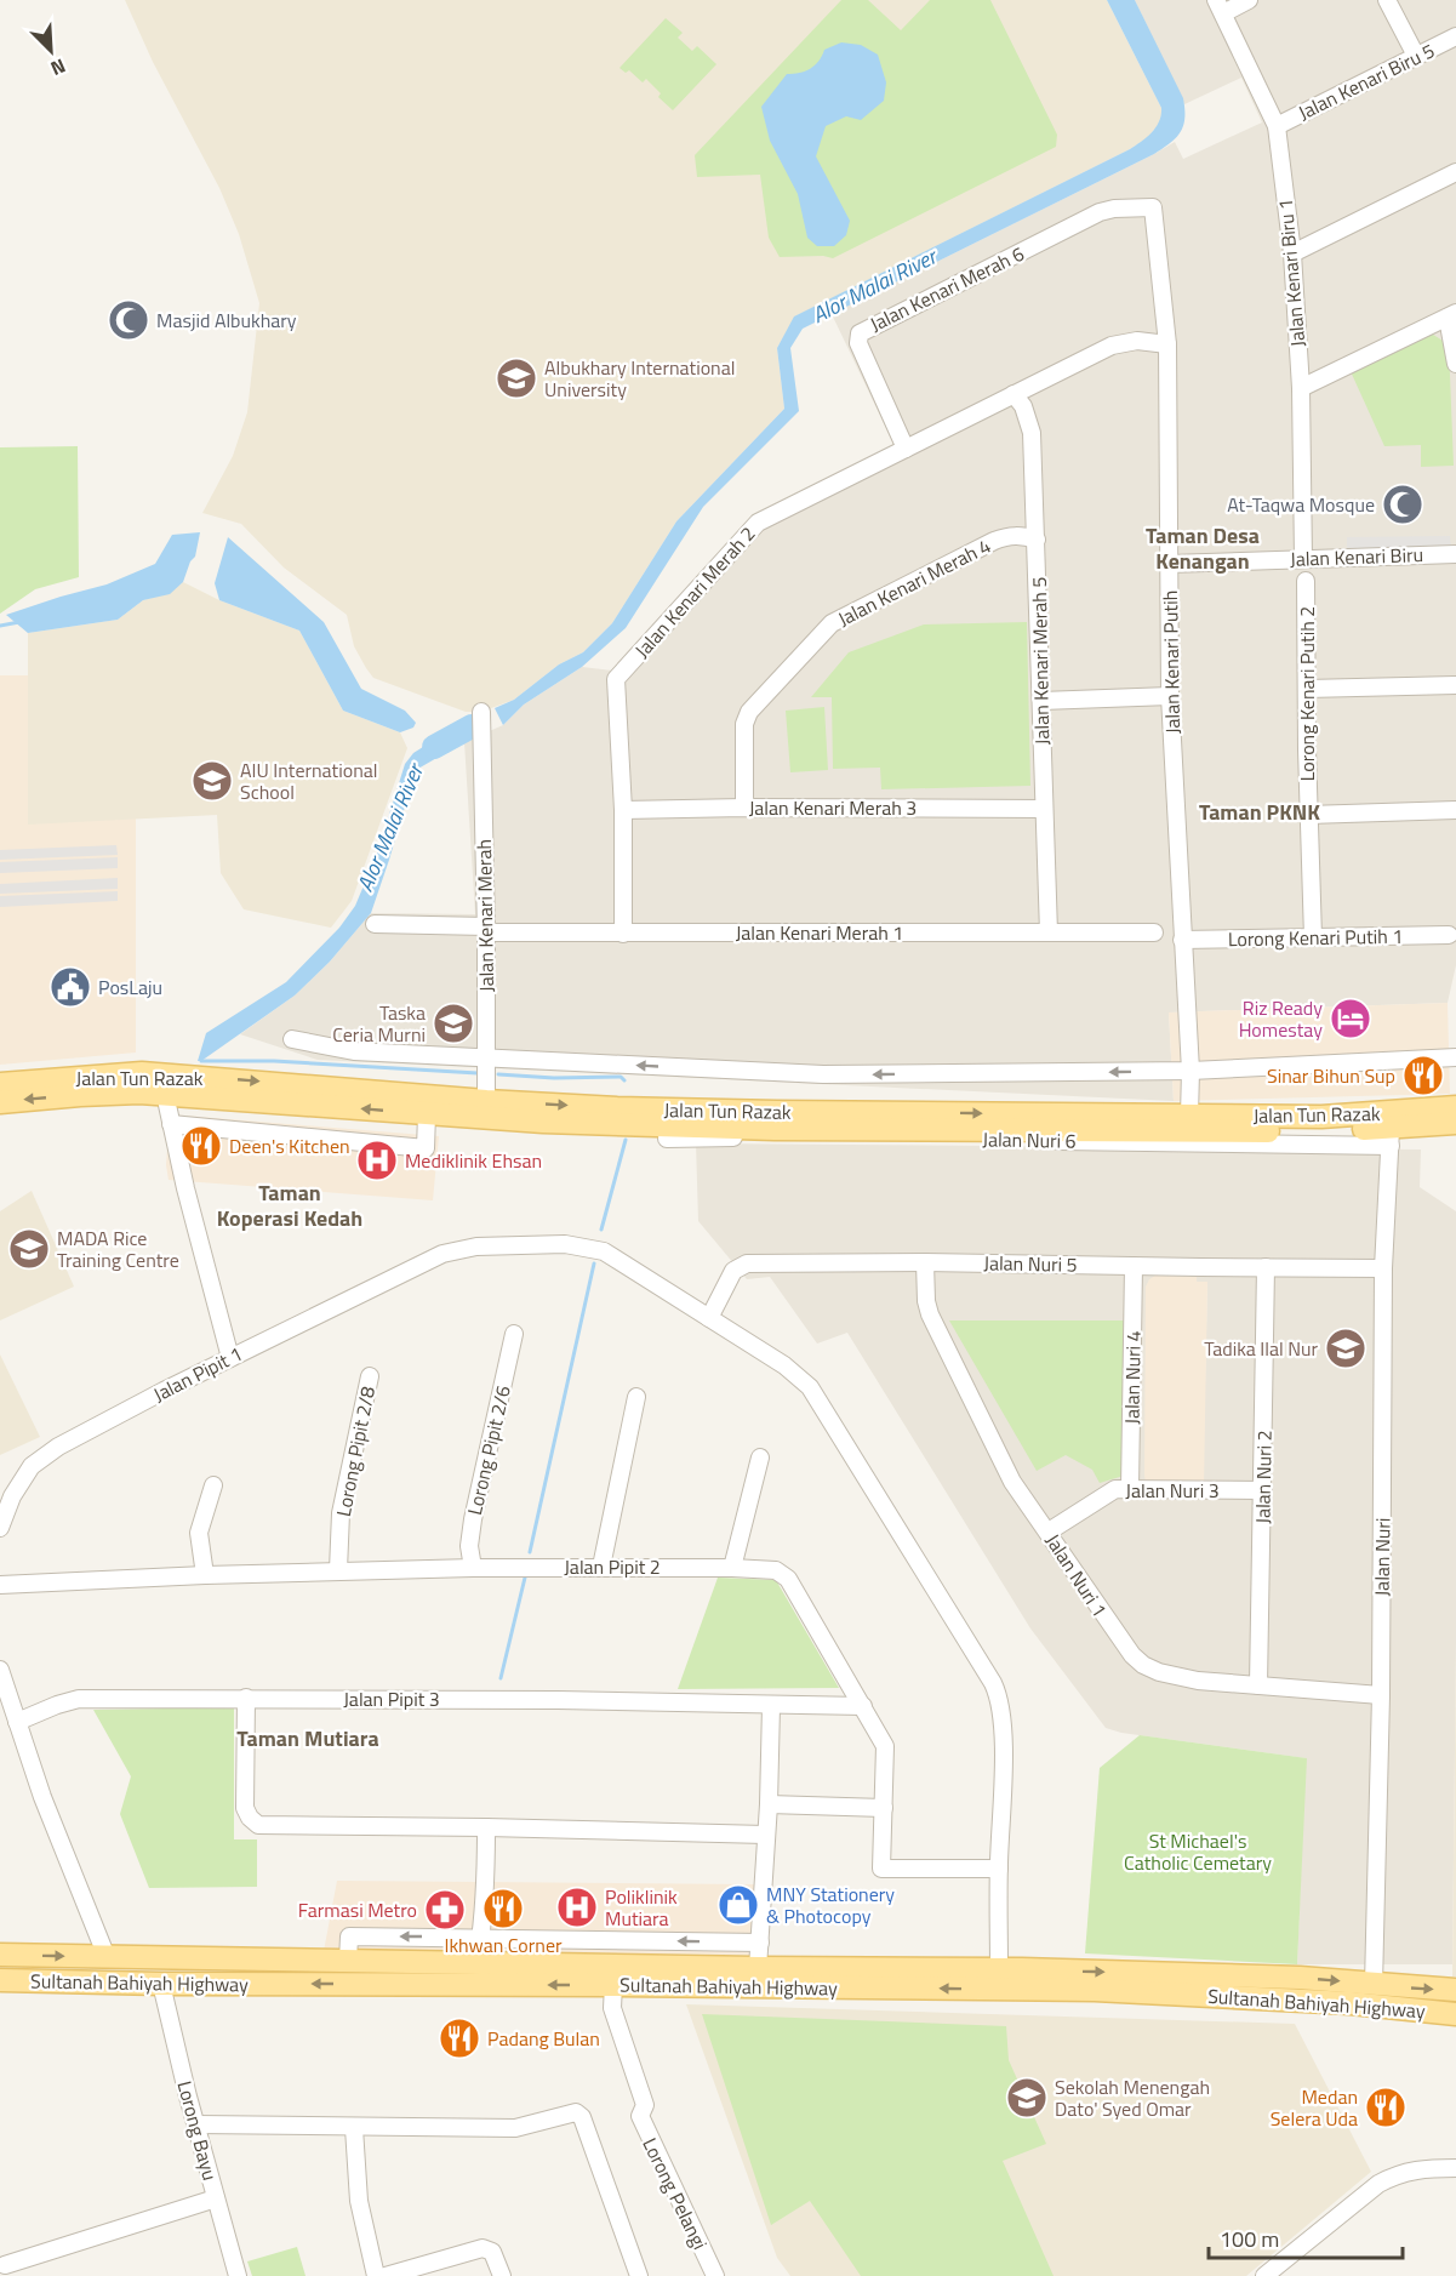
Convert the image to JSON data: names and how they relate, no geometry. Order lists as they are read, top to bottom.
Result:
{
  "streets": {
    "main road": ["Jalan Tun Razak", "Sultanah Bahiyah Highway"],
    "street": [
      "Jalan Kenari Biru 5",
      "Jalan Kenari Biru 1",
      "Jalan Kenari Merah 6",
      "Jalan Kenari Biru",
      "Jalan Kenari Merah 4",
      "Jalan Kenari Merah 2",
      "Jalan Kenari Merah 5",
      "Jalan Kenari Putih",
      "Lorong Kenari Putih 2",
      "Jalan Kenari Merah 3",
      "Jalan Kenari Merah",
      "Jalan Kenari Merah 1",
      "Lorong Kenari Putih 1",
      "Jalan Nuri 5",
      "Jalan Pipit 1",
      "Jalan Nuri 4",
      "Lorong Pipit 2/6",
      "Lorong Pipit 2/8",
      "Jalan Nuri 2",
      "Jalan Nuri 3",
      "Jalan Nuri",
      "Jalan Pipit 2",
      "Jalan Nuri 1",
      "Jalan Pipit 3",
      "Lorong Bayu",
      "Lorong Pelangi"
    ]
  },
  "crossings": [
    ["Jalan Kenari Biru 5", "Jalan Kenari Biru 1"],
    ["Jalan Kenari Biru 1", "Jalan Kenari Biru"],
    ["Jalan Kenari Merah 6", "Jalan Kenari Merah 2"],
    ["Jalan Kenari Merah 6", "Jalan Kenari Putih"],
    ["Jalan Kenari Biru", "Jalan Kenari Putih"],
    ["Jalan Kenari Merah 4", "Jalan Kenari Merah 5"],
    ["Jalan Kenari Merah 4", "Jalan Kenari Merah 3"],
    ["Jalan Kenari Merah 2", "Jalan Kenari Merah 5"],
    ["Jalan Kenari Merah 2", "Jalan Kenari Putih"],
    ["Jalan Kenari Merah 2", "Jalan Kenari Merah 3"],
    ["Jalan Kenari Merah 2", "Jalan Kenari Merah 1"],
    ["Jalan Kenari Merah 5", "Jalan Kenari Merah 3"],
    ["Jalan Kenari Merah 5", "Jalan Kenari Merah 1"],
    ["Jalan Kenari Putih", "Lorong Kenari Putih 1"],
    ["Jalan Kenari Putih", "Jalan Tun Razak"],
    ["Lorong Kenari Putih 2", "Lorong Kenari Putih 1"],
    ["Jalan Kenari Merah", "Jalan Kenari Merah 1"],
    ["Jalan Kenari Merah", "Jalan Tun Razak"],
    ["Jalan Tun Razak", "Jalan Nuri"],
    ["Jalan Nuri 5", "Jalan Pipit 1"],
    ["Jalan Nuri 5", "Jalan Nuri 4"],
    ["Jalan Nuri 5", "Jalan Nuri 2"],
    ["Jalan Nuri 5", "Jalan Nuri"],
    ["Jalan Nuri 5", "Jalan Nuri 1"],
    ["Jalan Pipit 1", "Jalan Pipit 2"],
    ["Jalan Pipit 1", "Sultanah Bahiyah Highway"],
    ["Jalan Nuri 4", "Jalan Nuri 3"],
    ["Lorong Pipit 2/6", "Jalan Pipit 2"],
    ["Lorong Pipit 2/8", "Jalan Pipit 2"],
    ["Jalan Nuri 2", "Jalan Nuri 3"],
    ["Jalan Nuri 2", "Jalan Nuri 1"],
    ["Jalan Nuri 3", "Jalan Nuri 1"],
    ["Jalan Nuri", "Jalan Nuri 1"],
    ["Jalan Nuri", "Sultanah Bahiyah Highway"],
    ["Jalan Pipit 2", "Jalan Pipit 3"],
    ["Sultanah Bahiyah Highway", "Lorong Bayu"],
    ["Sultanah Bahiyah Highway", "Lorong Pelangi"]
  ],
  "districts": [
    "Taman Desa Kenangan",
    "Taman PKNK",
    "Taman Koperasi Kedah",
    "Taman Mutiara"
  ],
  "water": ["Alor Malai River"],
  "parks": ["St Michael's Catholic Cemetary"],
  "places": {
    "mosque": ["Masjid Albukhary", "At-Taqwa Mosque"],
    "school or university": [
      "Albukhary International University",
      "AIU International School",
      "Taska Ceria Murni",
      "MADA Rice Training Centre",
      "Tadika Ilal Nur",
      "Sekolah Menengah Dato' Syed Omar"
    ],
    "public building": ["PosLaju"],
    "hotel": ["Riz Ready Homestay"],
    "restaurant": [
      "Sinar Bihun Sup",
      "Deen's Kitchen",
      "Ikhwan Corner",
      "Padang Bulan",
      "Medan Selera Uda"
    ],
    "hospital": ["Mediklinik Ehsan", "Poliklinik Mutiara"],
    "shop": ["MNY Stationery & Photocopy"],
    "pharmacy": ["Farmasi Metro"]
  },
  "scale_bar": "100 m",
  "north": "bottom right"
}
